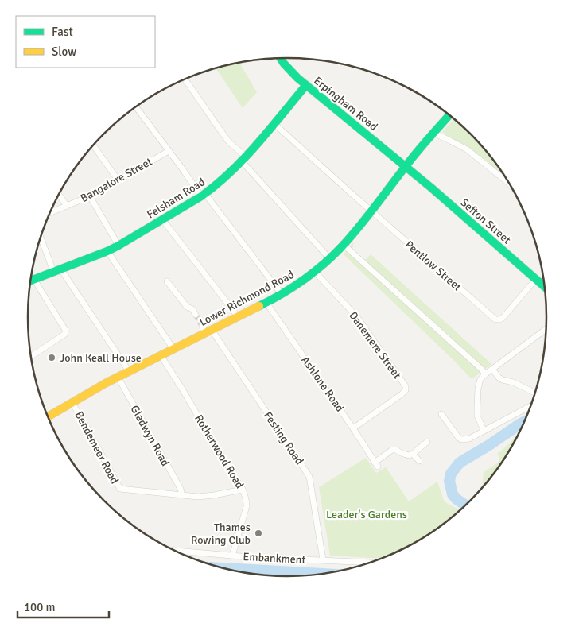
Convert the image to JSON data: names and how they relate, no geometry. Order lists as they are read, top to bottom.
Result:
{
  "streets": {
    "street": [
      "Erpingham Road",
      "Bangalore Street",
      "Felsham Road",
      "Sefton Street",
      "Pentlow Street",
      "Lower Richmond Road",
      "Danemere Street",
      "Ashlone Road",
      "Gladwyn Road",
      "Festing Road",
      "Bendemeer Road",
      "Rotherwood Road",
      "Embankment"
    ]
  },
  "crossings": [
    ["Erpingham Road", "Felsham Road"],
    ["Erpingham Road", "Sefton Street"],
    ["Erpingham Road", "Lower Richmond Road"],
    ["Felsham Road", "Pentlow Street"],
    ["Sefton Street", "Pentlow Street"],
    ["Sefton Street", "Lower Richmond Road"],
    ["Pentlow Street", "Lower Richmond Road"],
    ["Lower Richmond Road", "Danemere Street"],
    ["Lower Richmond Road", "Ashlone Road"],
    ["Lower Richmond Road", "Gladwyn Road"],
    ["Lower Richmond Road", "Festing Road"],
    ["Lower Richmond Road", "Bendemeer Road"],
    ["Lower Richmond Road", "Rotherwood Road"],
    ["Danemere Street", "Ashlone Road"],
    ["Gladwyn Road", "Bendemeer Road"],
    ["Festing Road", "Embankment"],
    ["Bendemeer Road", "Rotherwood Road"],
    ["Rotherwood Road", "Embankment"]
  ],
  "parks": ["Leader's Gardens"],
  "places": ["John Keall House", "Thames Rowing Club"],
  "legend": ["Fast", "Slow"],
  "scale_bar": "100 m"
}
